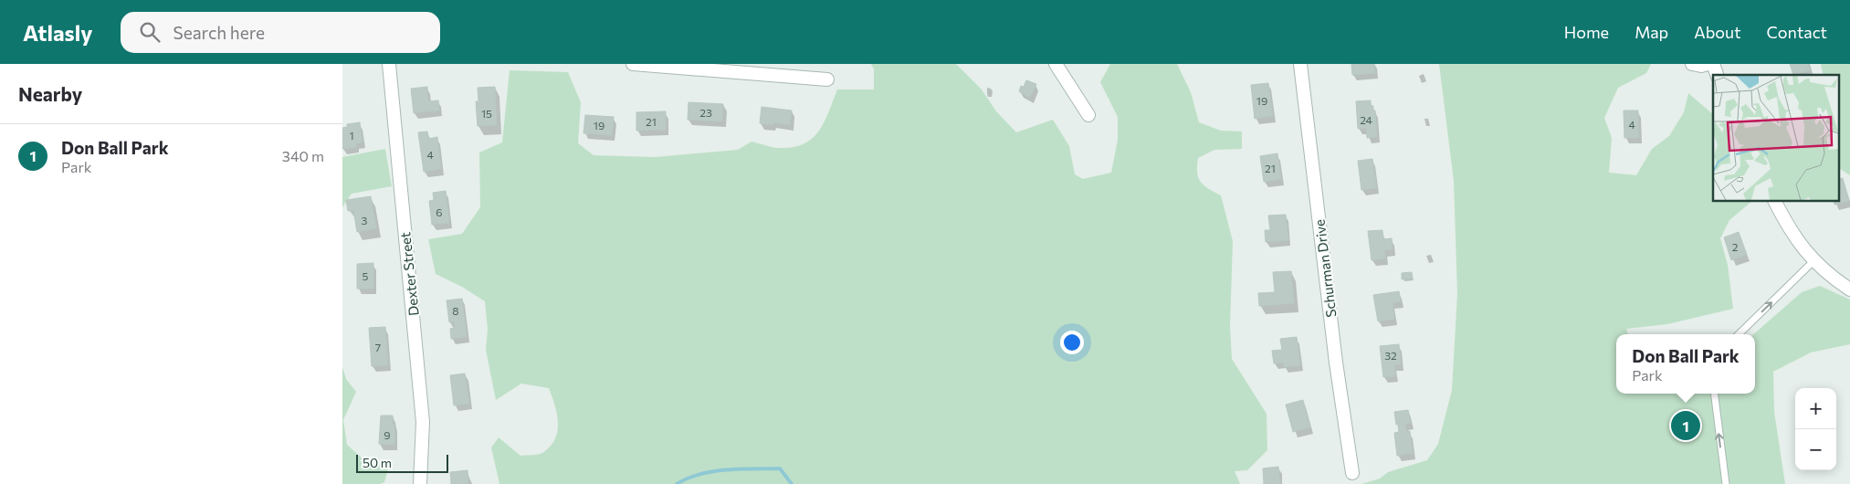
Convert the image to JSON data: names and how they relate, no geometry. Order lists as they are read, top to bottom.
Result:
{
  "streets": {
    "street": ["Schurman Drive", "Dexter Street"]
  },
  "house_numbers": [
    "19",
    "23",
    "15",
    "24",
    "21",
    "4",
    "19",
    "1",
    "4",
    "21",
    "6",
    "3",
    "2",
    "5",
    "8",
    "7",
    "32",
    "9"
  ],
  "scale_bar": "50 m",
  "page": {
    "header": "Atlasly",
    "search": "Search here",
    "nav": [
      "Home",
      "Map",
      "About",
      "Contact"
    ],
    "heading": "Nearby",
    "list": [
      {
        "mark": "1",
        "name": "Don Ball Park",
        "note": "Park",
        "value": "340 m"
      }
    ],
    "popup": ["Don Ball Park", "Park"],
    "map_buttons": ["+", "−"],
    "pins": "1",
    "scale": "50 m"
  }
}
